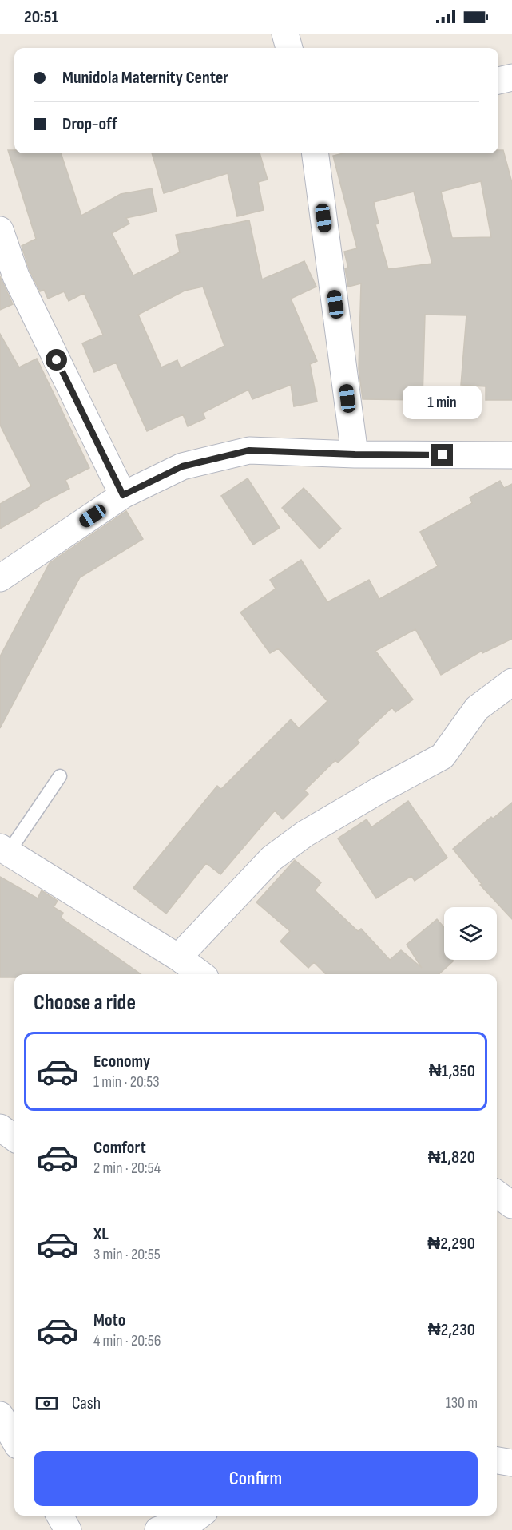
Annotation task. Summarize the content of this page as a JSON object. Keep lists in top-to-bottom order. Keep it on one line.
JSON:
{"page":{"status":"20:51","banner":["Munidola Maternity Center","Drop-off"],"bubble":"1 min","heading":"Choose a ride","list":[{"name":"Economy","note":"1 min · 20:53","value":"₦1,350"},{"name":"Comfort","note":"2 min · 20:54","value":"₦1,820"},{"name":"XL","note":"3 min · 20:55","value":"₦2,290"},{"name":"Moto","note":"4 min · 20:56","value":"₦2,230"}],"pay":["Cash","130 m"],"buttons":"Confirm"}}
